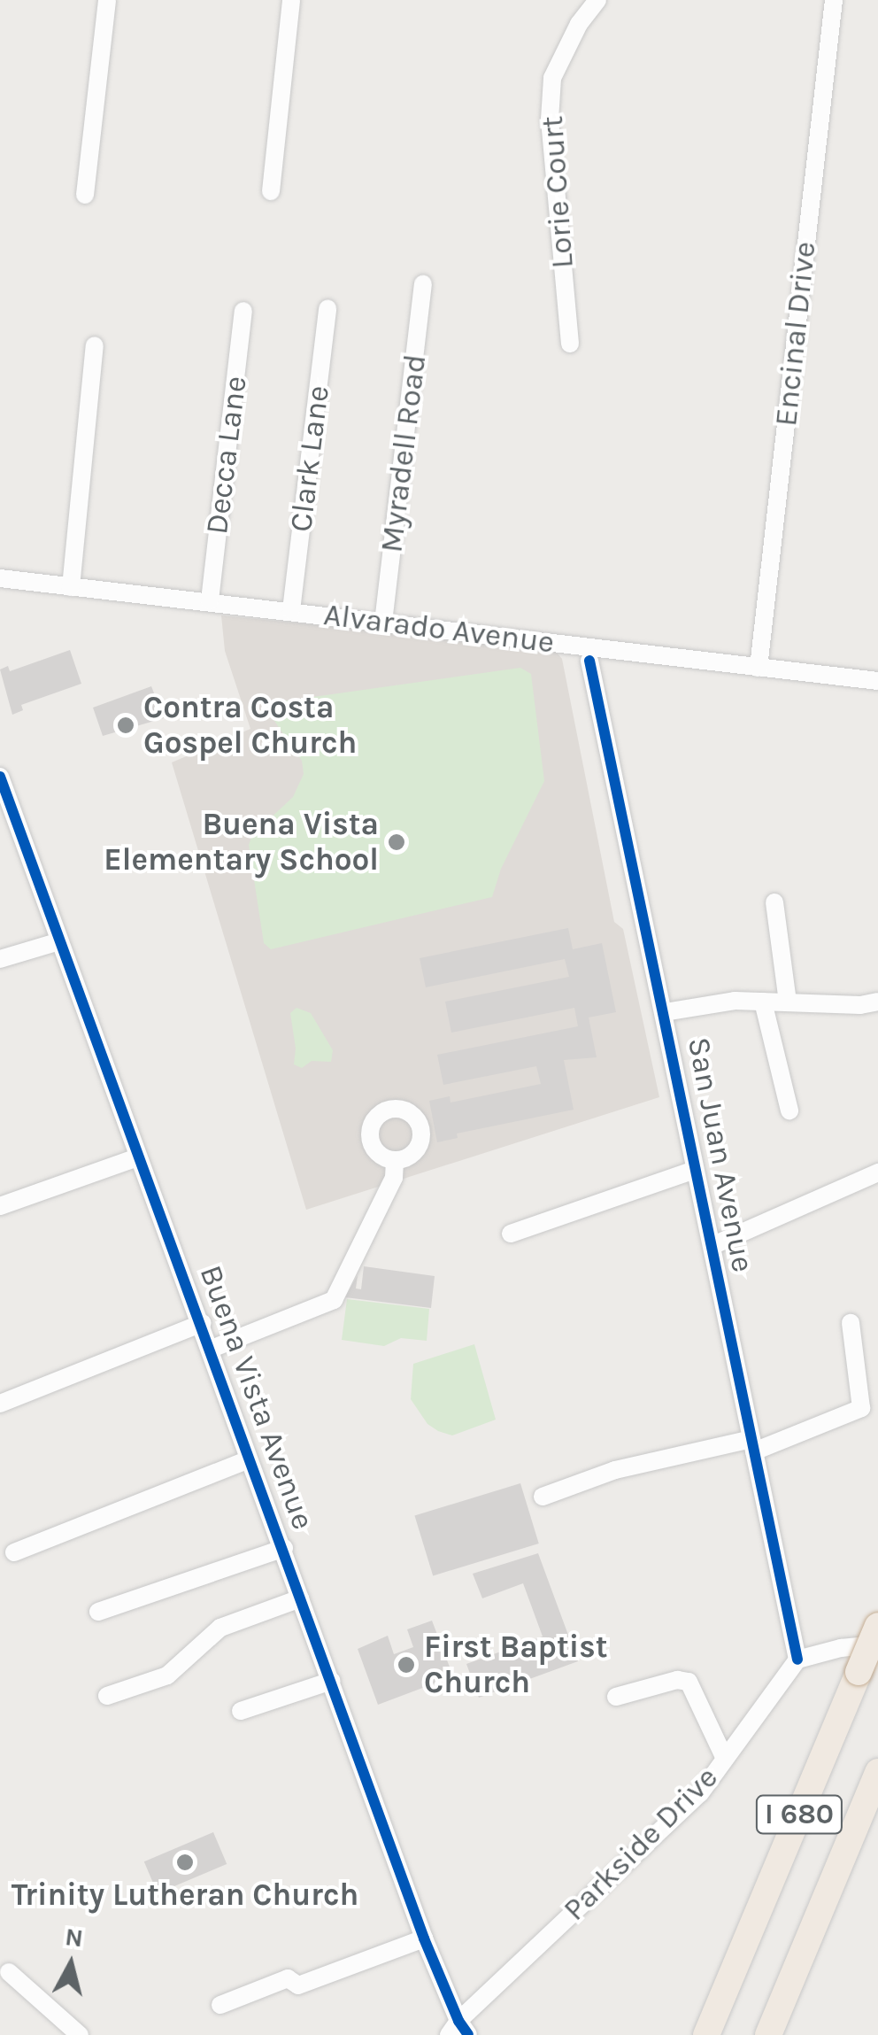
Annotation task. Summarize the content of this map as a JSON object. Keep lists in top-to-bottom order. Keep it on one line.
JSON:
{"streets":{"highway":["I 680"],"street":["Lorie Court","Encinal Drive","Myradell Road","Decca Lane","Clark Lane","Alvarado Avenue","San Juan Avenue","Buena Vista Avenue","Parkside Drive"]},"crossings":[["Encinal Drive","Alvarado Avenue"],["Myradell Road","Alvarado Avenue"],["Decca Lane","Alvarado Avenue"],["Clark Lane","Alvarado Avenue"],["San Juan Avenue","Parkside Drive"],["Buena Vista Avenue","Parkside Drive"]],"places":["Contra Costa Gospel Church","Buena Vista Elementary School","First Baptist Church","Trinity Lutheran Church"],"north":"top"}
